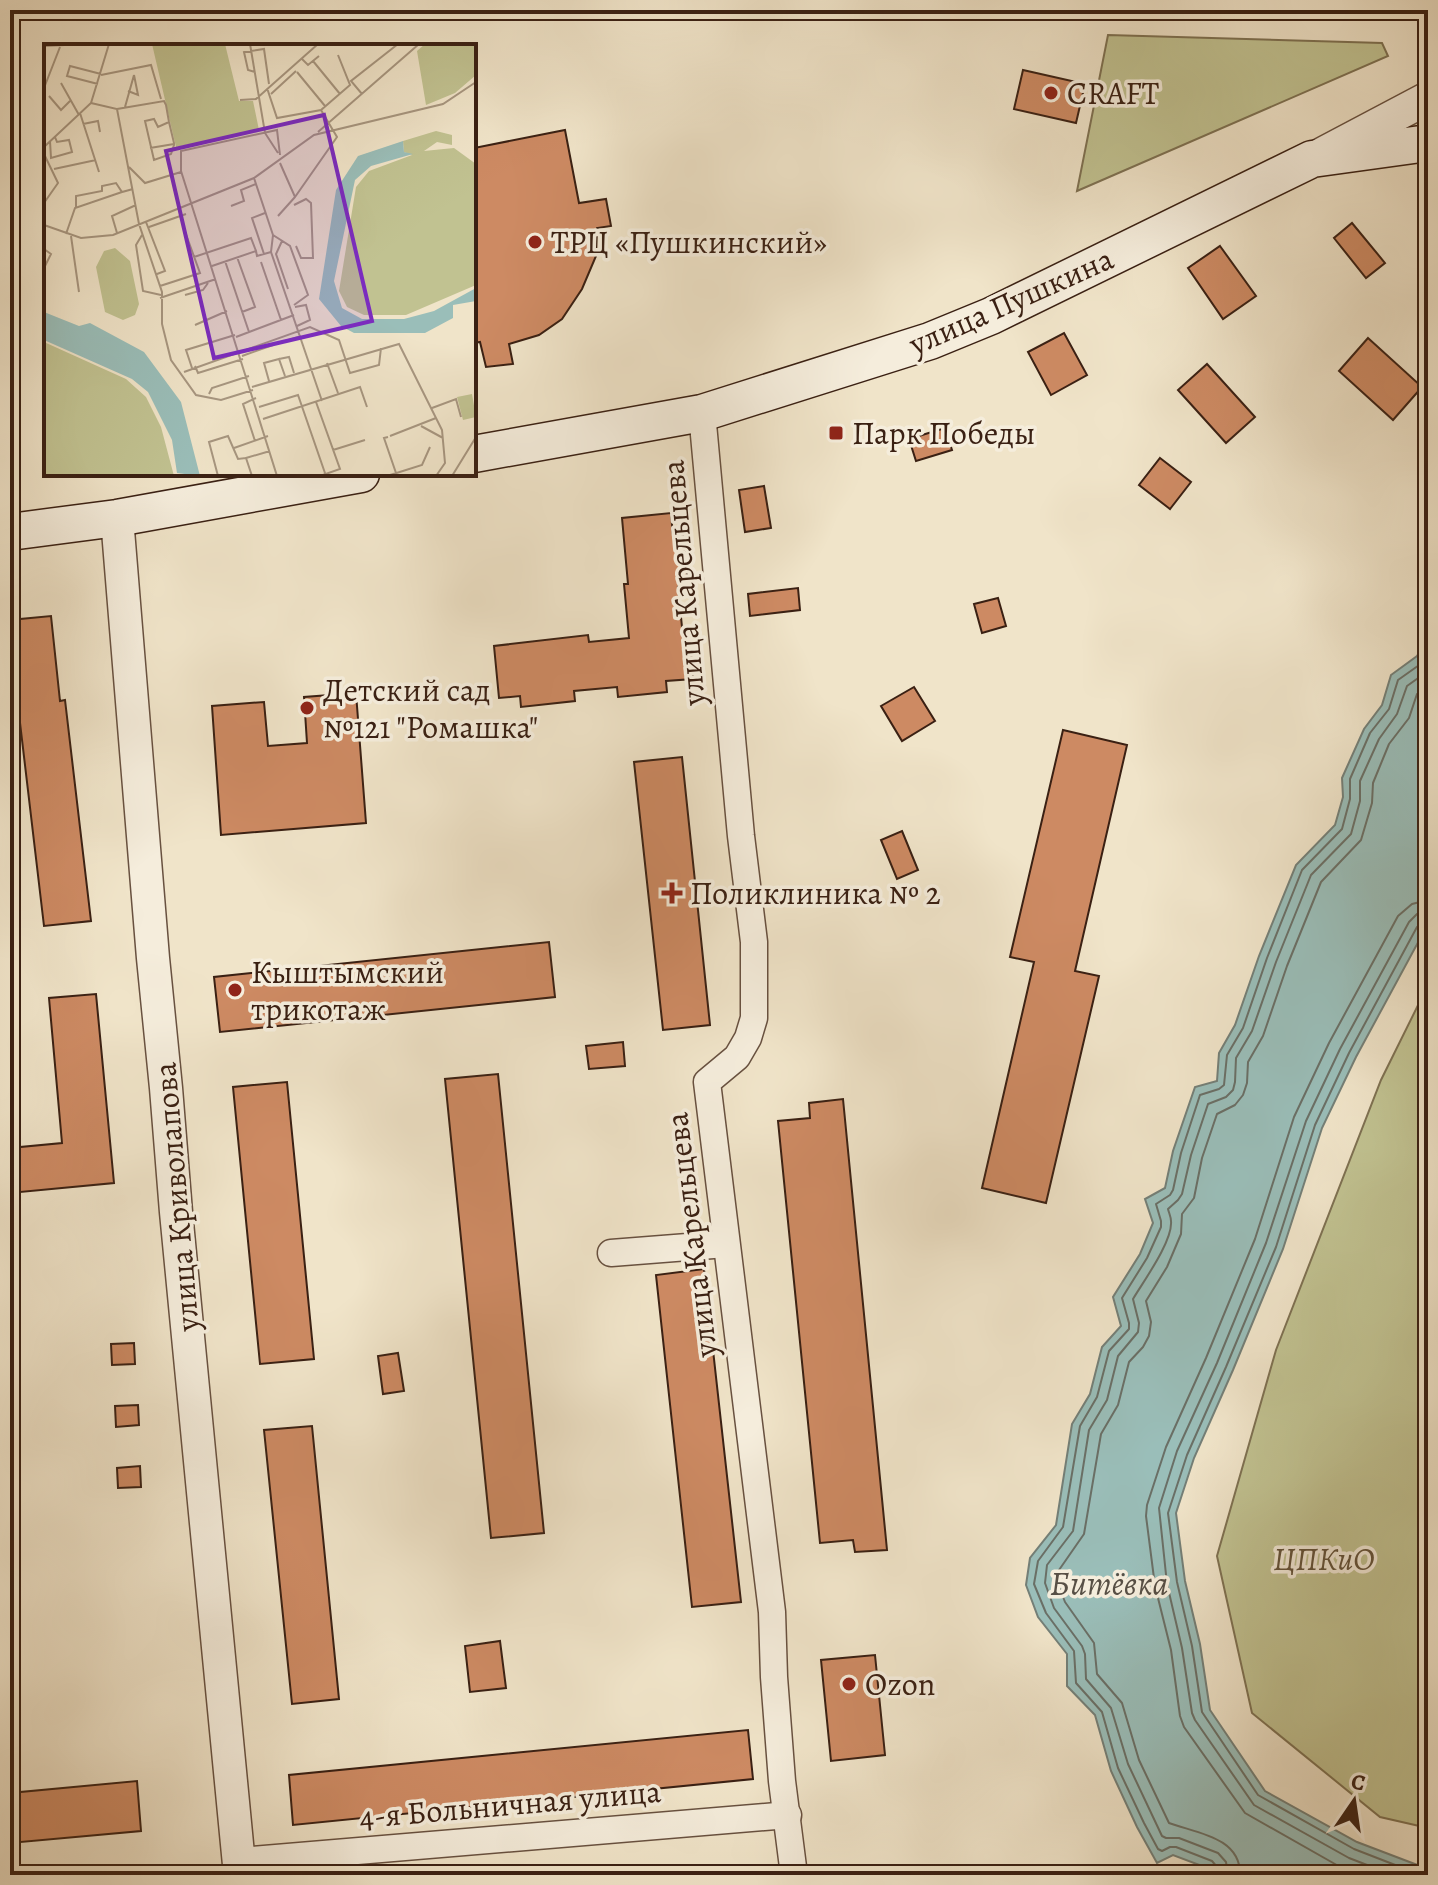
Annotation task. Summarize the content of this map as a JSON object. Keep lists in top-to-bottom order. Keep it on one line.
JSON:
{"streets":{"main road":["улица Пушкина"],"street":["улица Карельцева","улица Криволапова","4-я Больничная улица"]},"crossings":[["улица Пушкина","улица Карельцева"],["улица Карельцева","4-я Больничная улица"],["улица Криволапова","4-я Больничная улица"]],"water":["Битёвка"],"parks":["ЦПКиО"],"places":{"other":["CRAFT","ТРЦ «Пушкинский»","Детский сад №121 \"Ромашка\"","Кыштымский трикотаж","Ozon"],"transit":["Парк Победы"],"health":["Поликлиника № 2"]},"north":"top"}
